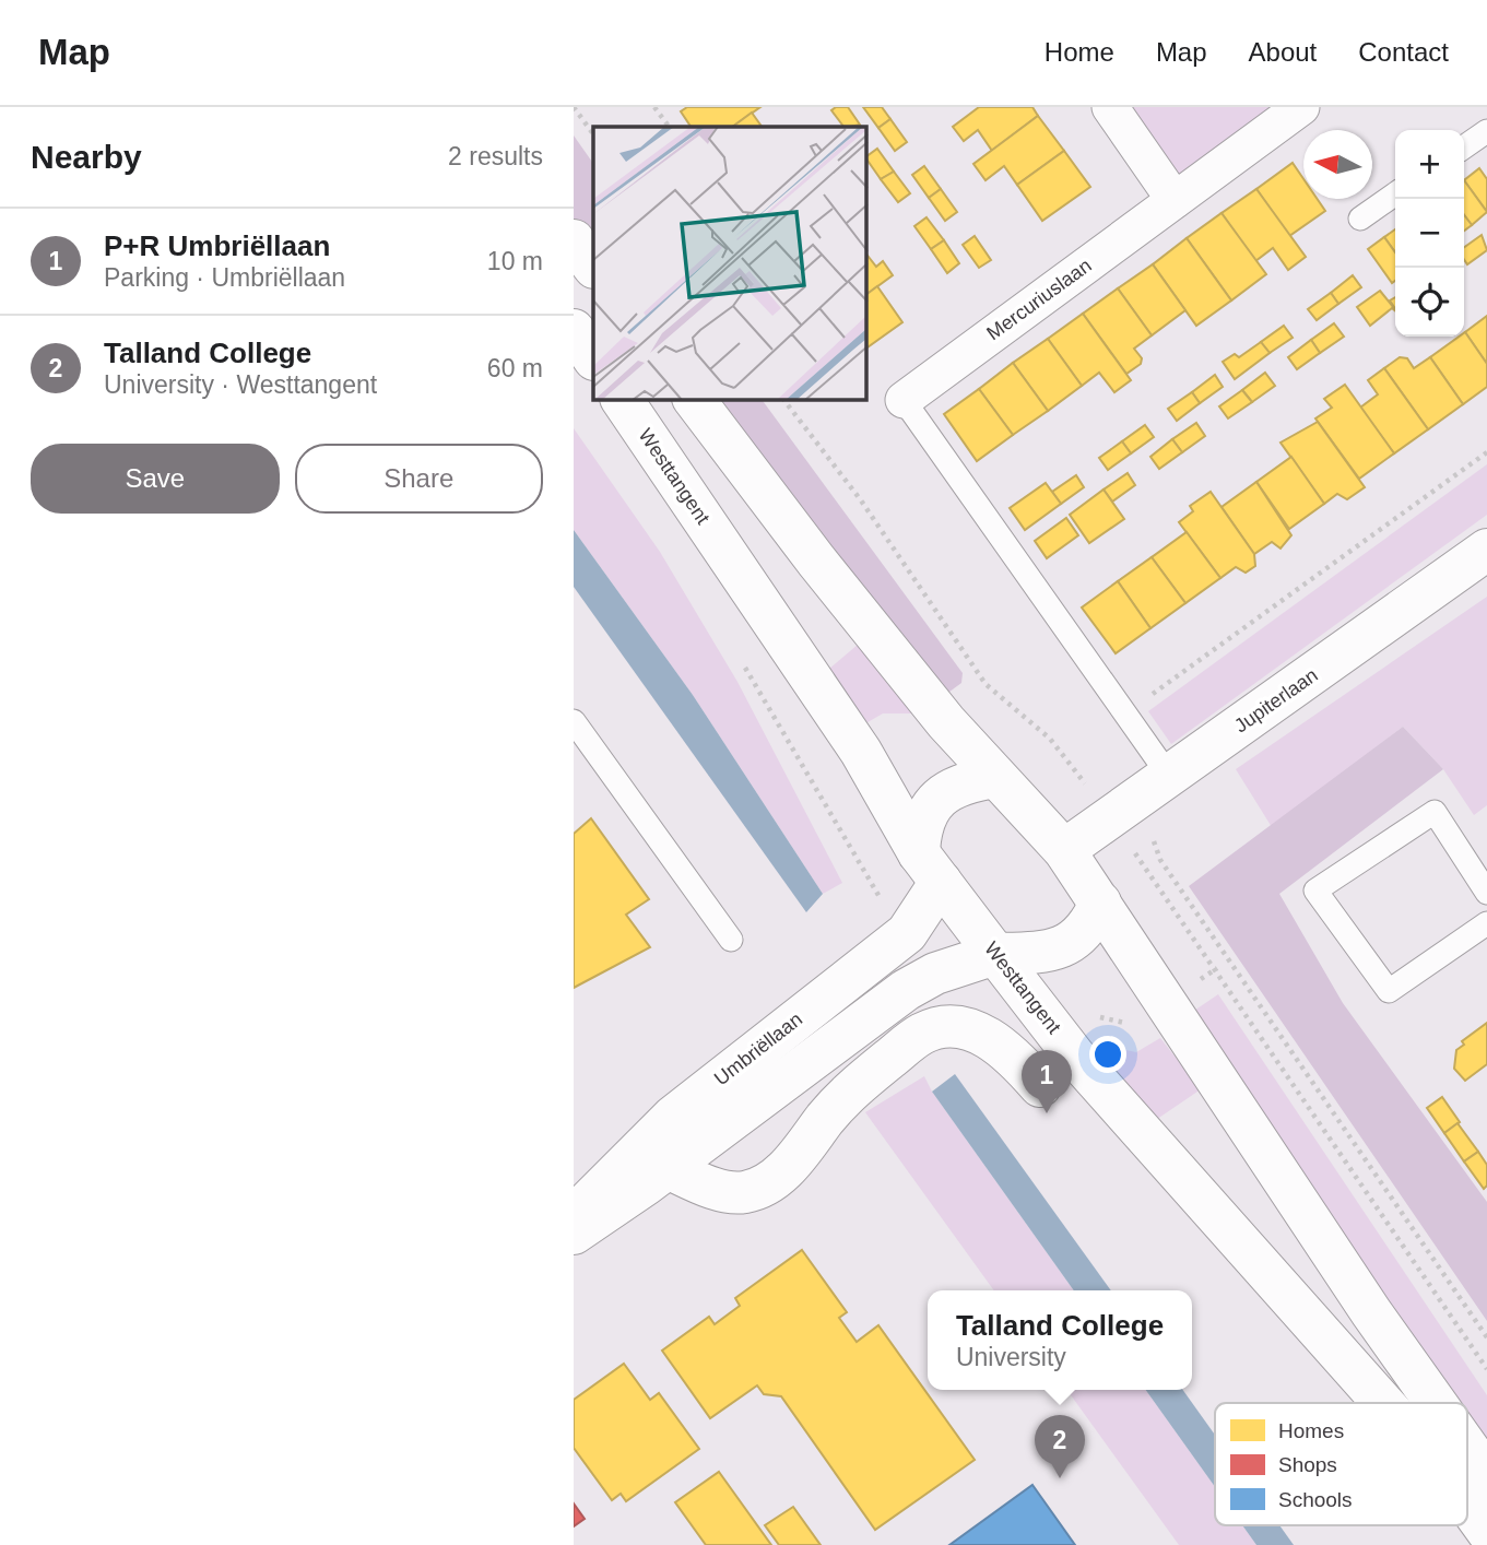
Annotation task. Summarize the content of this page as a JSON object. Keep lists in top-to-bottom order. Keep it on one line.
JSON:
{"streets":{"main road":["Westtangent","Jupiterlaan","Umbriëllaan"],"street":["Mercuriuslaan"]},"crossings":[["Westtangent","Umbriëllaan"]],"legend":["Homes","Shops","Schools"],"north":"left","page":{"header":"Map","nav":["Home","Map","About","Contact"],"heading":["Nearby","2 results"],"map_buttons":["+","−"],"list":[{"mark":"1","name":"P+R Umbriëllaan","note":"Parking · Umbriëllaan","value":"10 m"},{"mark":"2","name":"Talland College","note":"University · Westtangent","value":"60 m"}],"buttons":["Save","Share"],"pins":["1","2"],"popup":["Talland College","University"]}}
